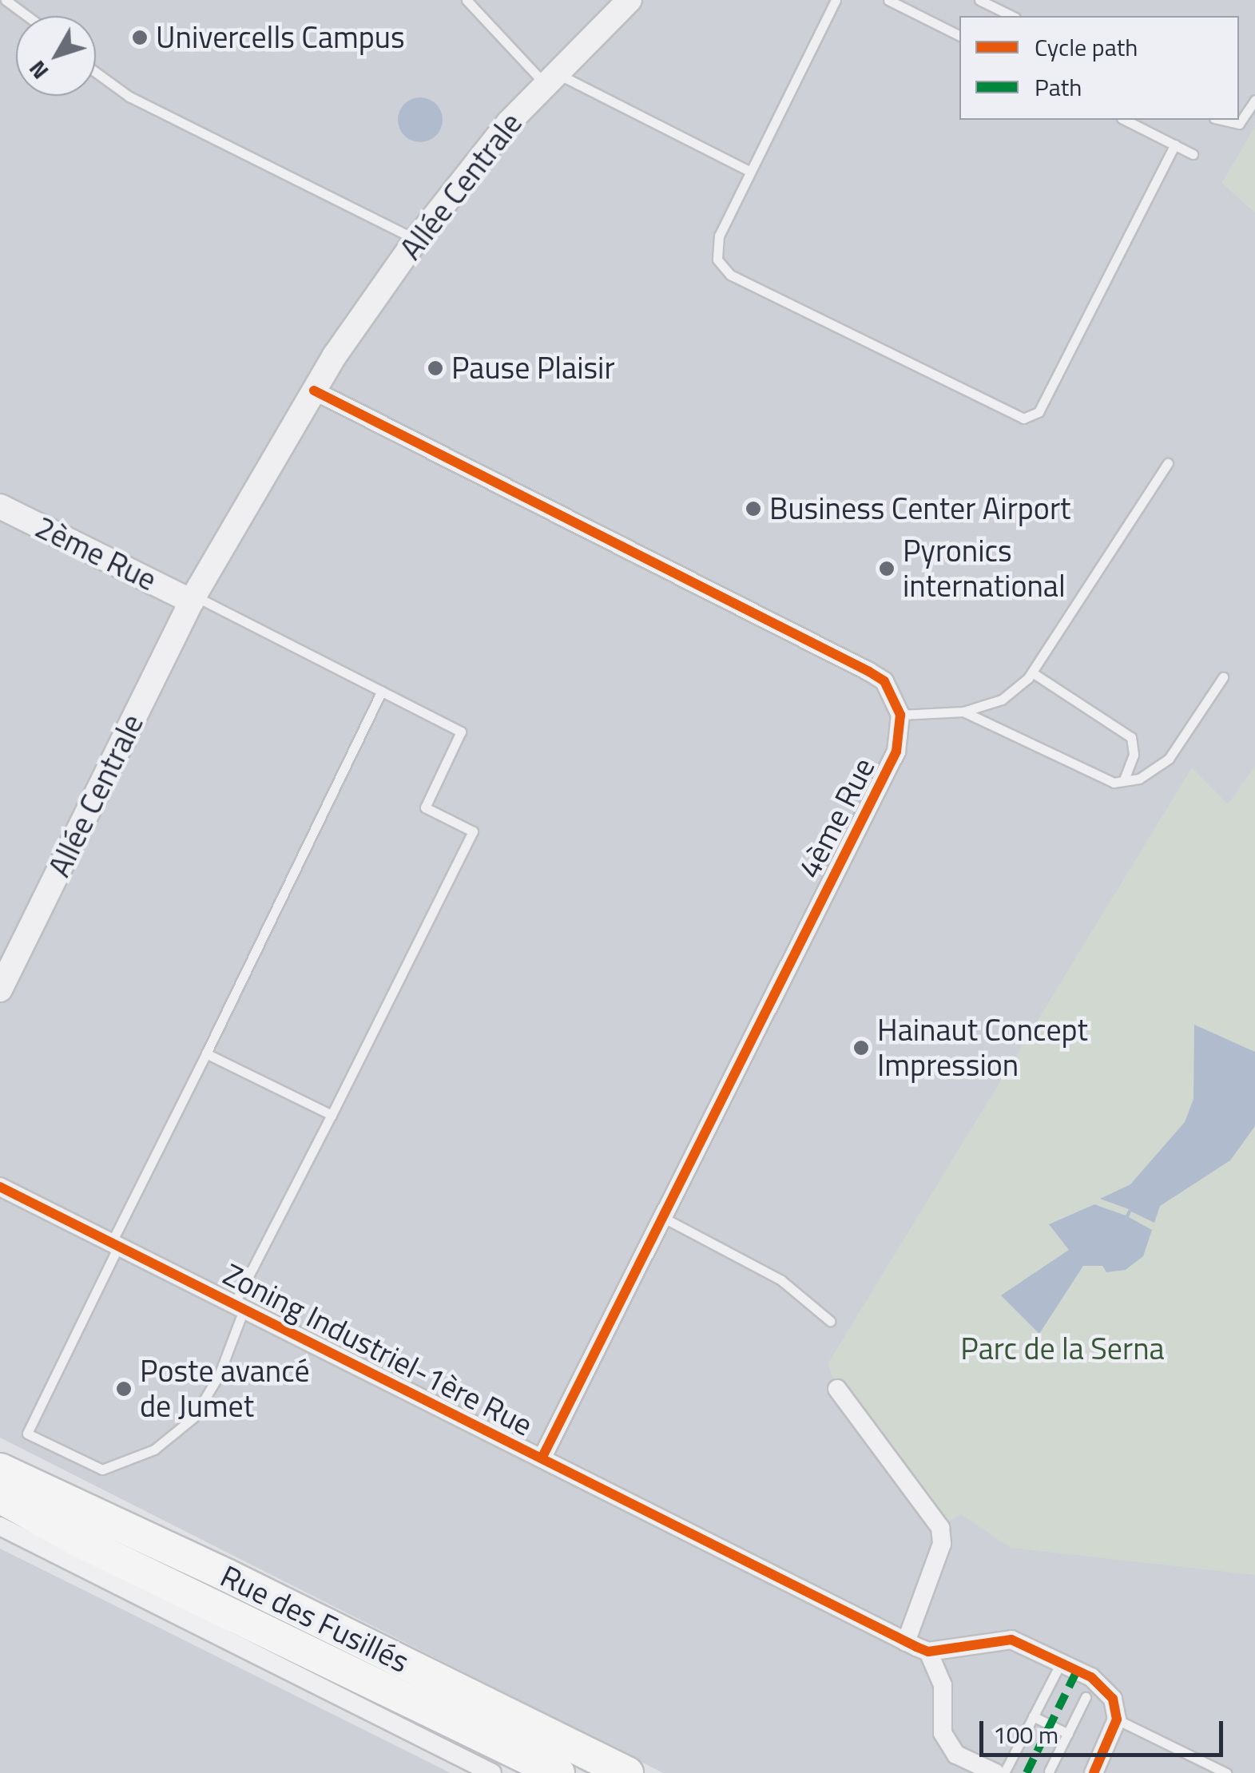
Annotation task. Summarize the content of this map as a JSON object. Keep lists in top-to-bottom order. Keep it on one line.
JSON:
{"streets":{"highway":["Rue des Fusillés"],"street":["Allée Centrale","2ème Rue","4ème Rue","Zoning Industriel-1ère Rue"]},"crossings":[["Allée Centrale","2ème Rue"],["4ème Rue","Zoning Industriel-1ère Rue"]],"parks":["Parc de la Serna"],"places":["Univercells Campus","Pause Plaisir","Business Center Airport","Pyronics international","Hainaut Concept Impression","Poste avancé de Jumet"],"legend":["Cycle path","Path"],"scale_bar":"100 m","north":"bottom left"}
